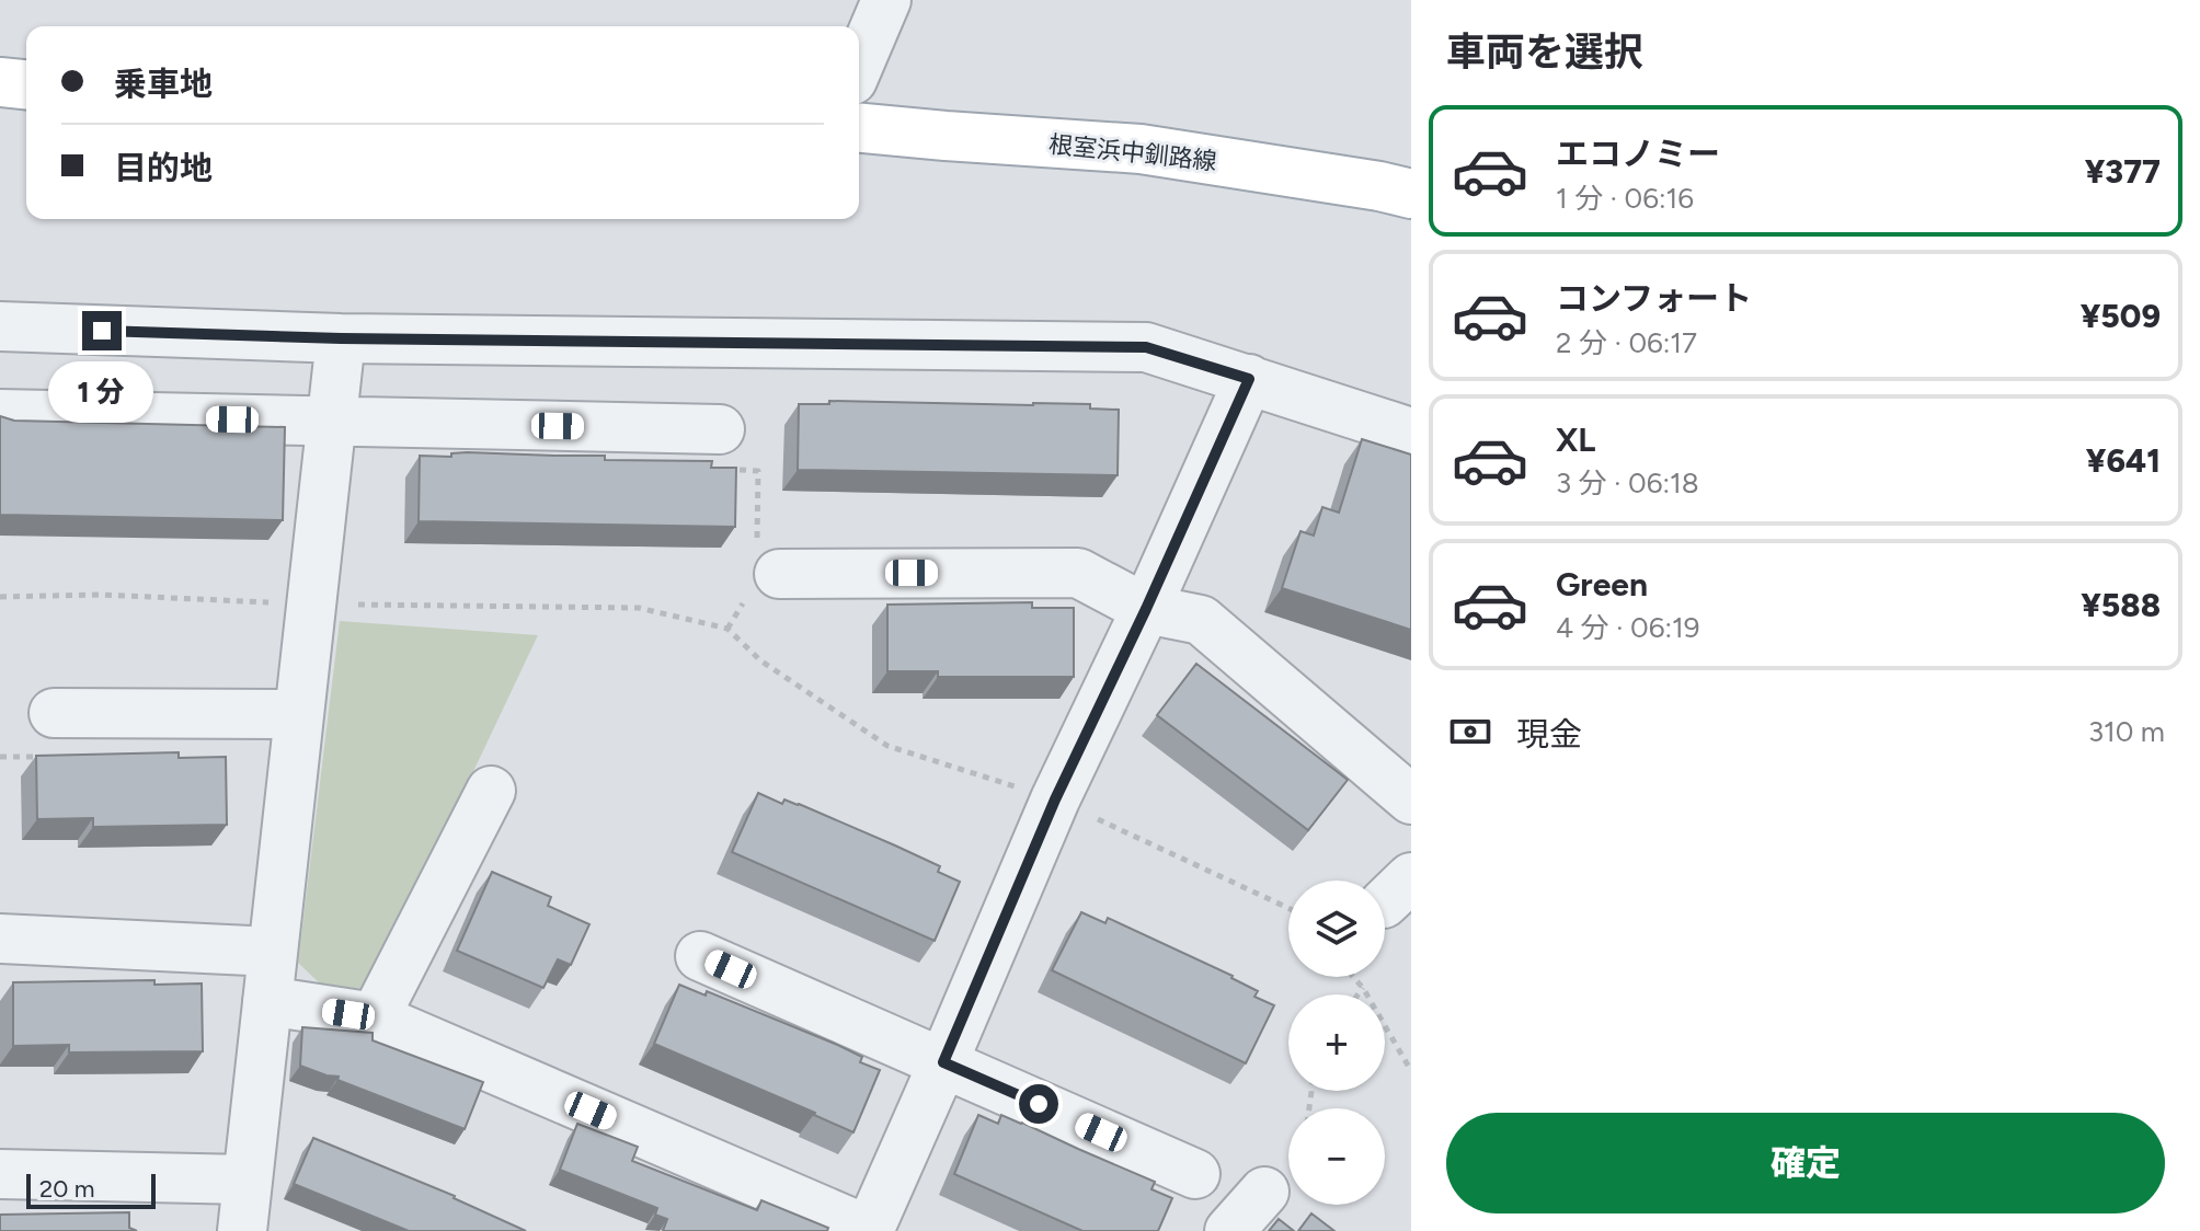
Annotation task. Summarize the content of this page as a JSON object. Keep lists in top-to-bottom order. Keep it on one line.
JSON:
{"streets":{"main road":["根室浜中釧路線"]},"scale_bar":"20 m","page":{"heading":"車両を選択","banner":["乗車地","目的地"],"list":[{"name":"エコノミー","note":"1 分 · 06:16","value":"¥377"},{"name":"コンフォート","note":"2 分 · 06:17","value":"¥509"},{"name":"XL","note":"3 分 · 06:18","value":"¥641"},{"name":"Green","note":"4 分 · 06:19","value":"¥588"}],"bubble":"1 分","pay":["現金","310 m"],"map_buttons":["+","−"],"buttons":"確定","scale":"20 m"}}
